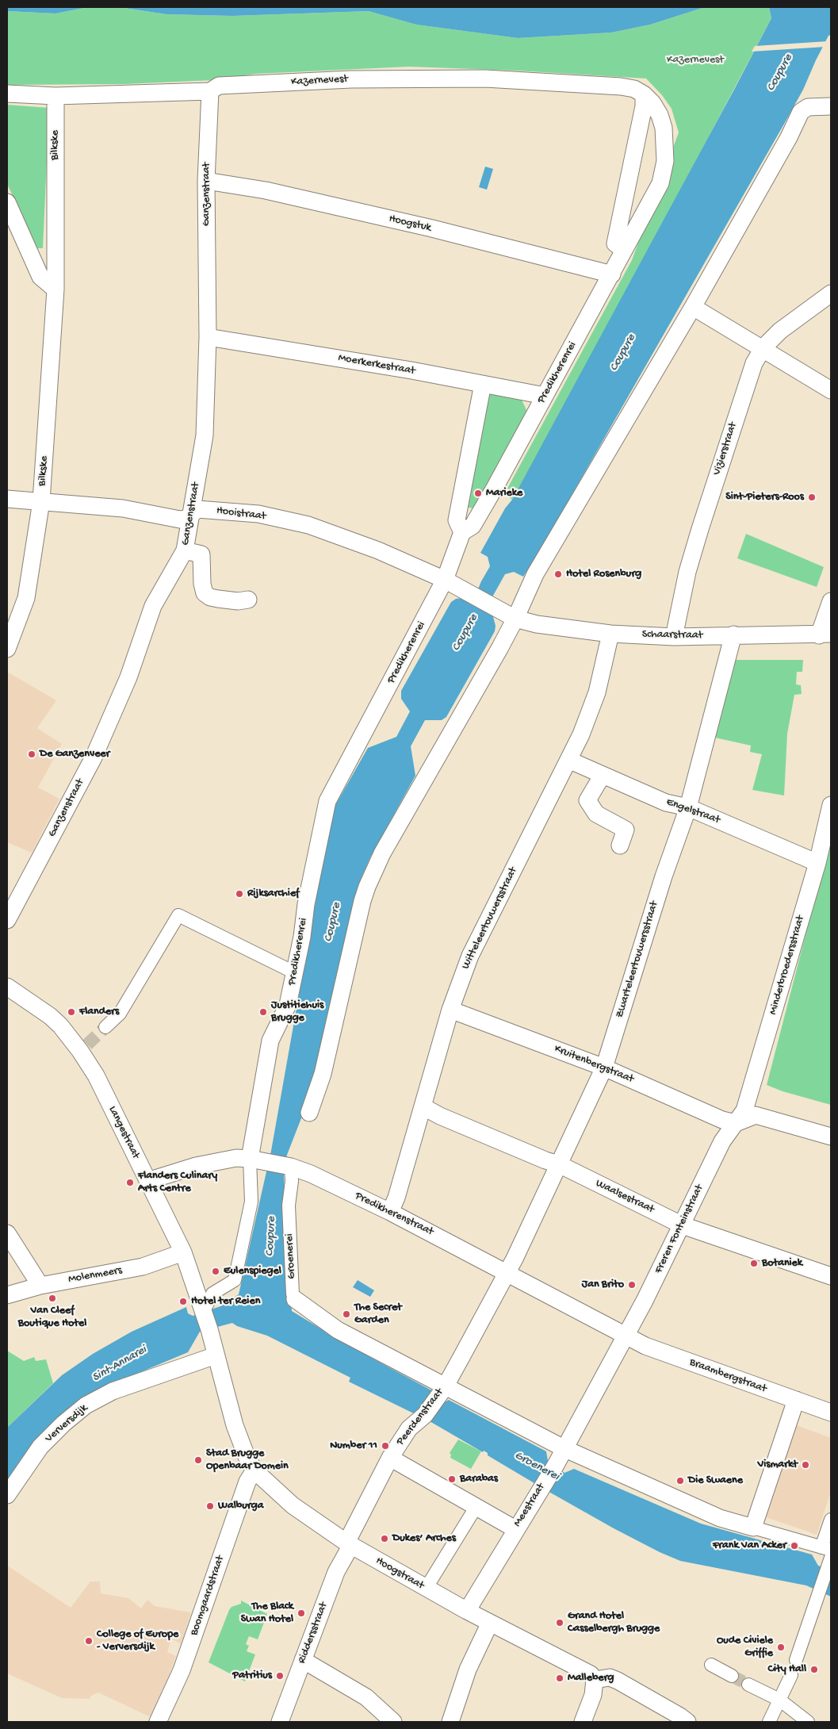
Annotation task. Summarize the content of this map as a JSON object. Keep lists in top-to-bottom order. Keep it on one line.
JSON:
{"streets":{"street":["Kazernevest","Bilkske","Ganzenstraat","Hoogstuk","Moerkerkestraat","Predikherenrei","Vizierstraat","Hooistraat","Schaarstraat","Engelstraat","Witteleertouwersstraat","Zwarteleertouwersstraat","Minderbroedersstraat","Kruitenbergstraat","Langestraat","Waalsestraat","Predikherenstraat","Freren Fonteinstraat","Groenerei","Molenmeers","Braambergstraat","Peerdenstraat","Verversdijk","Meestraat","Hoogstraat","Boomgaardstraat","Riddersstraat"]},"crossings":[["Kazernevest","Bilkske"],["Kazernevest","Ganzenstraat"],["Kazernevest","Predikherenrei"],["Bilkske","Hooistraat"],["Ganzenstraat","Hoogstuk"],["Ganzenstraat","Moerkerkestraat"],["Ganzenstraat","Hooistraat"],["Hoogstuk","Predikherenrei"],["Moerkerkestraat","Predikherenrei"],["Predikherenrei","Hooistraat"],["Predikherenrei","Langestraat"],["Predikherenrei","Predikherenstraat"],["Vizierstraat","Schaarstraat"],["Hooistraat","Schaarstraat"],["Schaarstraat","Witteleertouwersstraat"],["Schaarstraat","Zwarteleertouwersstraat"],["Engelstraat","Witteleertouwersstraat"],["Engelstraat","Zwarteleertouwersstraat"],["Engelstraat","Minderbroedersstraat"],["Witteleertouwersstraat","Kruitenbergstraat"],["Witteleertouwersstraat","Waalsestraat"],["Witteleertouwersstraat","Predikherenstraat"],["Zwarteleertouwersstraat","Kruitenbergstraat"],["Zwarteleertouwersstraat","Waalsestraat"],["Zwarteleertouwersstraat","Predikherenstraat"],["Zwarteleertouwersstraat","Peerdenstraat"],["Minderbroedersstraat","Kruitenbergstraat"],["Minderbroedersstraat","Freren Fonteinstraat"],["Kruitenbergstraat","Freren Fonteinstraat"],["Langestraat","Predikherenstraat"],["Langestraat","Molenmeers"],["Langestraat","Hoogstraat"],["Waalsestraat","Freren Fonteinstraat"],["Predikherenstraat","Freren Fonteinstraat"],["Predikherenstraat","Groenerei"],["Predikherenstraat","Braambergstraat"],["Predikherenstraat","Peerdenstraat"],["Predikherenstraat","Meestraat"],["Freren Fonteinstraat","Braambergstraat"],["Freren Fonteinstraat","Meestraat"],["Groenerei","Peerdenstraat"],["Groenerei","Meestraat"],["Braambergstraat","Meestraat"],["Peerdenstraat","Hoogstraat"],["Peerdenstraat","Riddersstraat"],["Verversdijk","Hoogstraat"],["Meestraat","Hoogstraat"],["Hoogstraat","Boomgaardstraat"],["Hoogstraat","Riddersstraat"]],"water":["Coupure","Sint-Annarei","Groenerei"],"parks":["Kazernevest"],"places":["Marieke","Sint-Pieters-Roos","Hotel Rosenburg","De Ganzenveer","Rijksarchief","Flanders","Justitiehuis Brugge","Flanders Culinary Arts Centre","Botaniek","Eulenspiegel","Jan Brito","Van Cleef Boutique Hotel","Hotel ter Reien","The Secret Garden","Number 11","Stad Brugge Openbaar Domein","Vismarkt","Barabas","Die Swaene","Walburga","Dukes’ Arches","Frank Van Acker","The Black Swan Hotel","Grand Hotel Casselbergh Brugge","College of Europe - Verversdijk","Oude Civiele Griffie","City Hall","Patritius","Malleberg"]}
